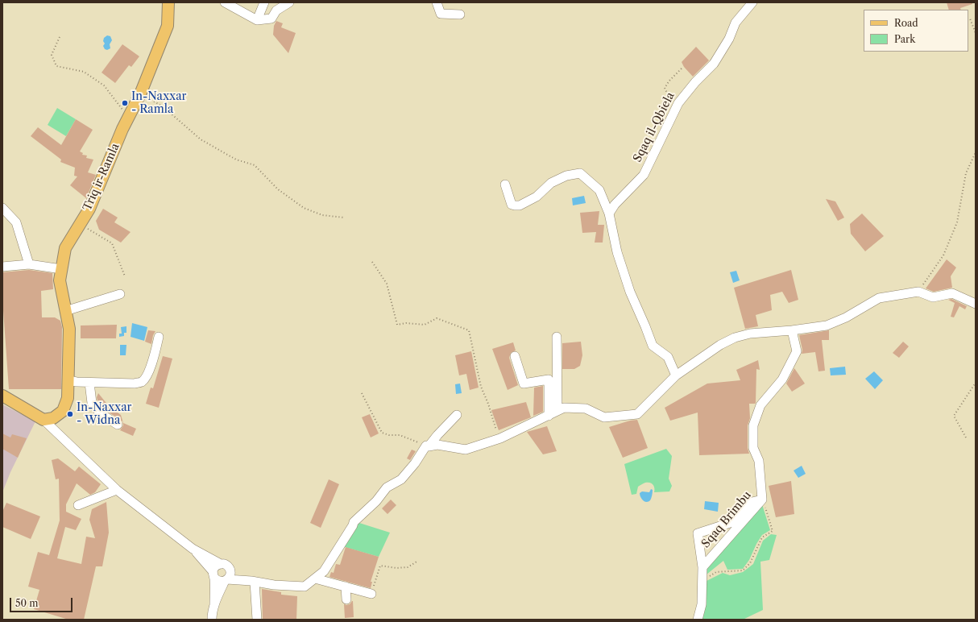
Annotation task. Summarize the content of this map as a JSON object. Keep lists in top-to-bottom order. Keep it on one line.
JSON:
{"streets":{"main road":["Triq ir-Ramla"],"street":["Sqaq il-Qbiela","Sqaq Brimbu"]},"places":["In-Naxxar - Ramla","In-Naxxar - Widna"],"legend":["Road","Park"],"scale_bar":"50 m"}
